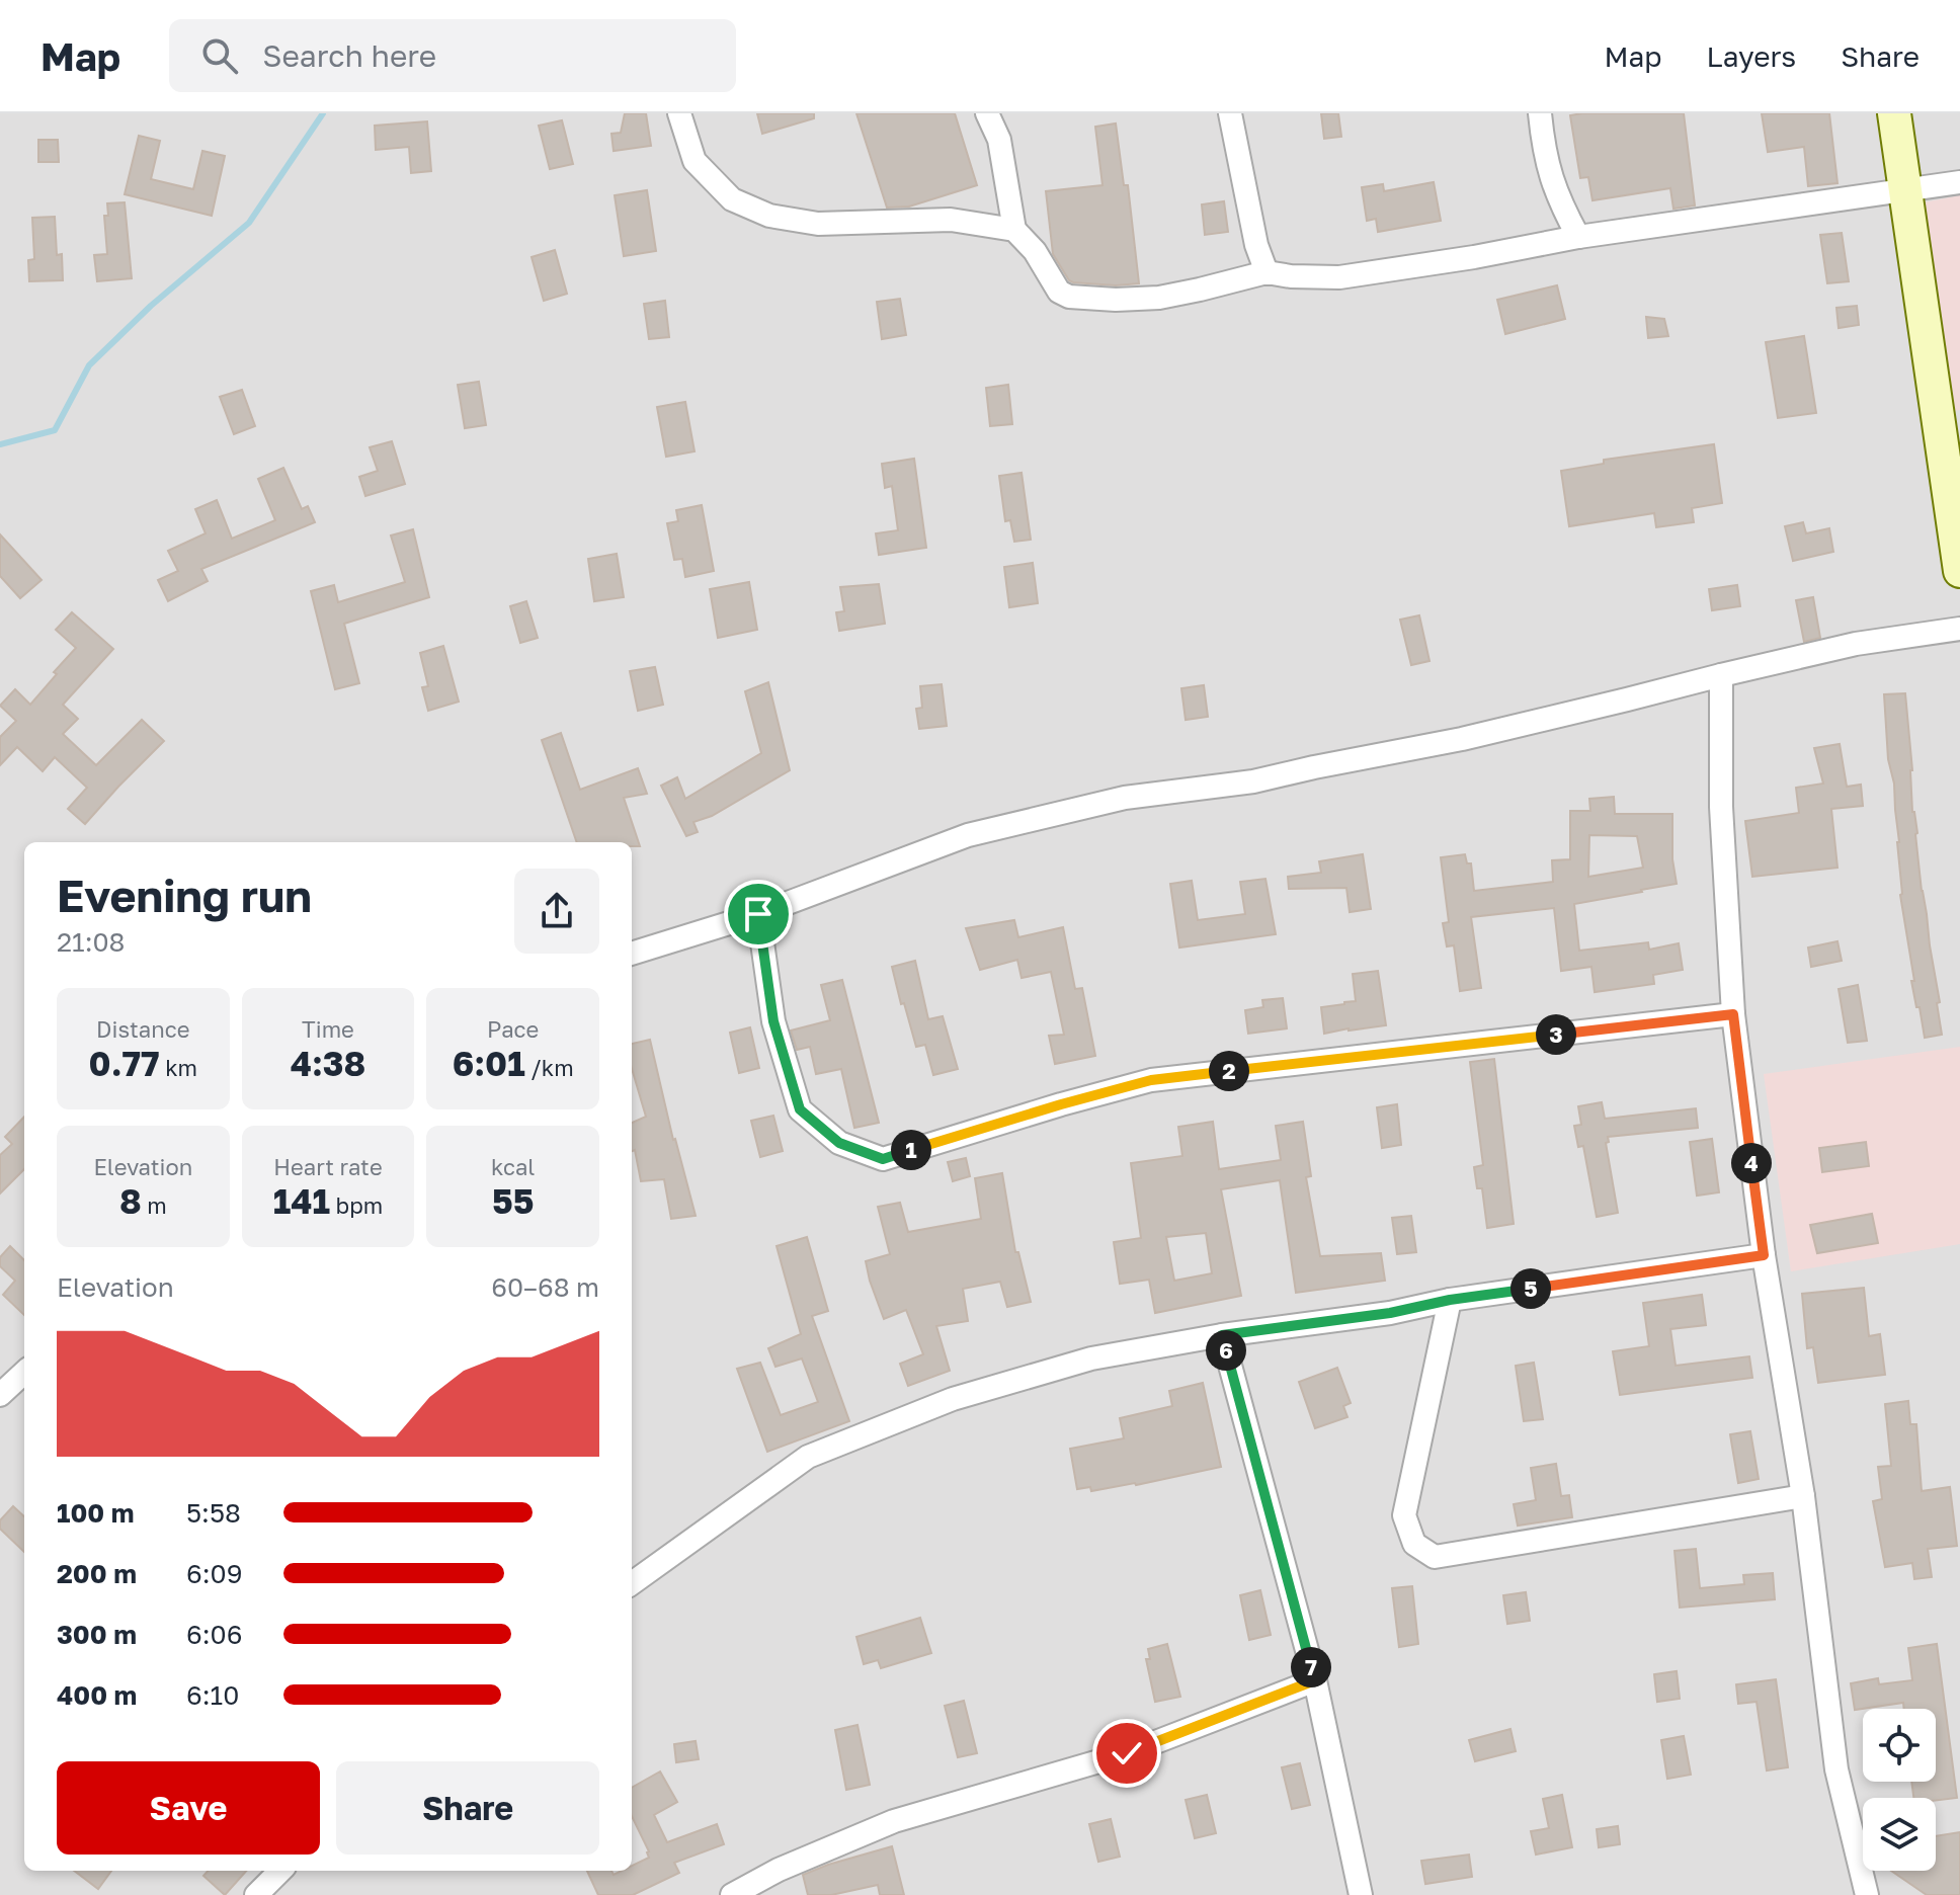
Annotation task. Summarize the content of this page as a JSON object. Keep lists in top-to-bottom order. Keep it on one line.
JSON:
{"page":{"header":"Map","search":"Search here","nav":["Map","Layers","Share"],"heading":["Evening run","21:08"],"stats":[["Distance","0.77 km"],["Time","4:38"],["Pace","6:01 /km"],["Elevation","8 m"],["Heart rate","141 bpm"],["kcal","55"]],"pins":["3","2","1","4","5","6","7"],"chart":["Elevation","60–68 m"],"list":[{"name":"100 m","note":"5:58"},{"name":"200 m","note":"6:09"},{"name":"300 m","note":"6:06"},{"name":"400 m","note":"6:10"}],"buttons":["Save","Share"]}}
